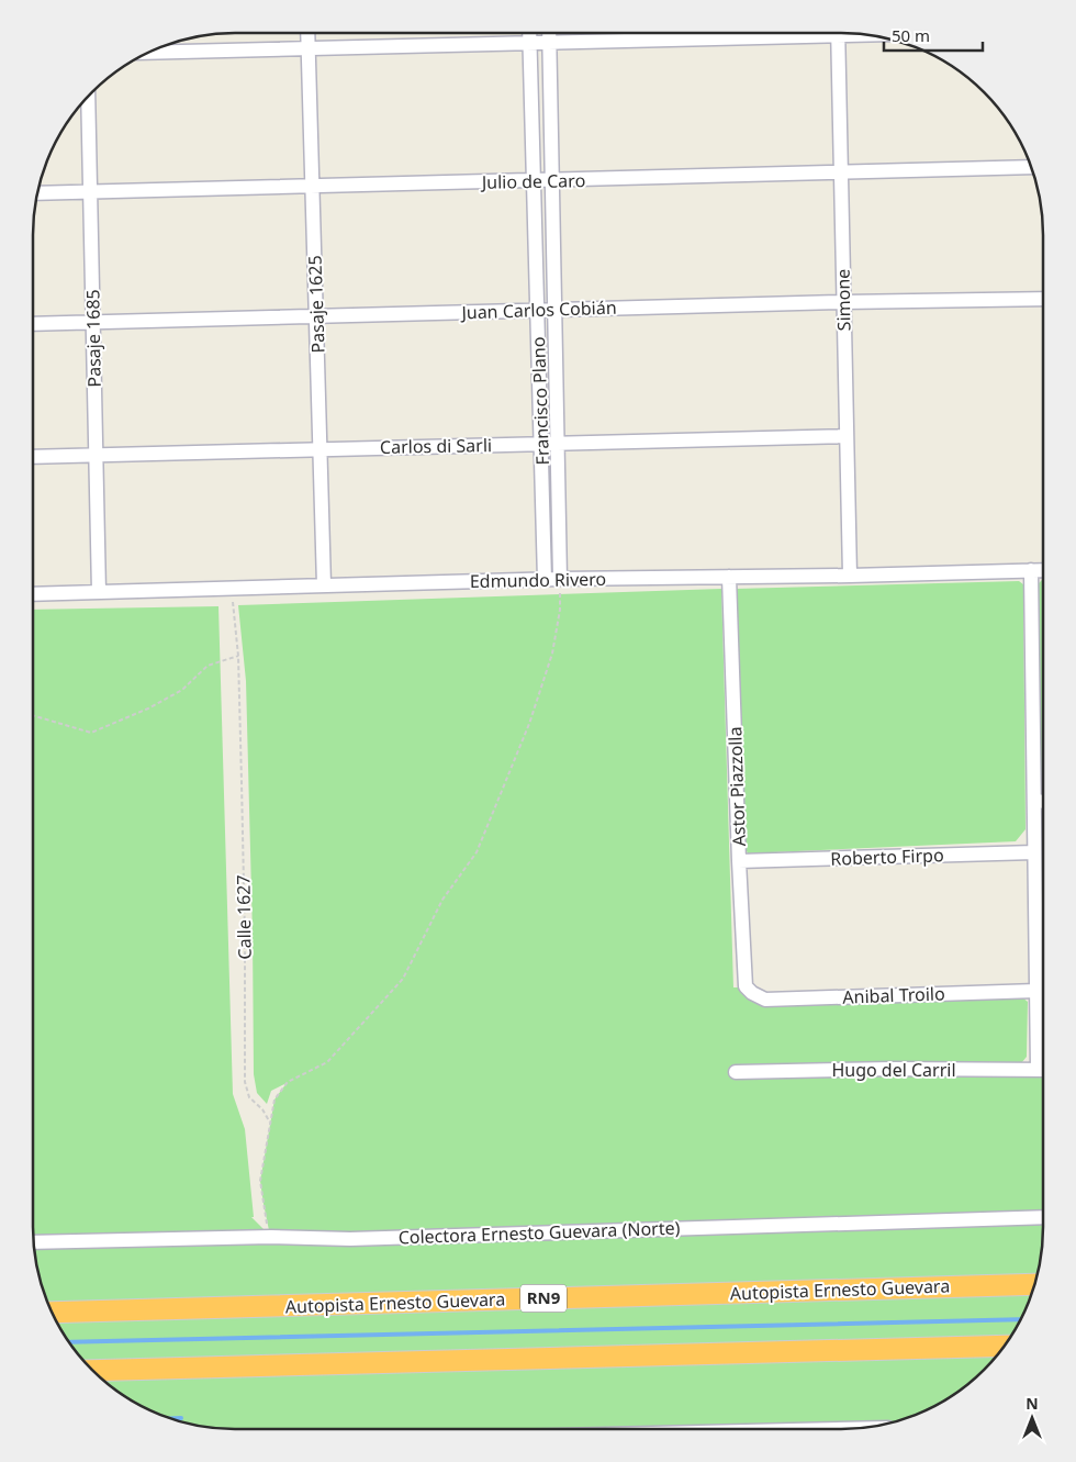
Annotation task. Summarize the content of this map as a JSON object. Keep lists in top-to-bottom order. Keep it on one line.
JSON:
{"streets":{"highway":["Autopista Ernesto Guevara","RN9"],"street":["Julio de Caro","Simone","Pasaje 1625","Juan Carlos Cobián","Pasaje 1685","Francisco Plano","Carlos di Sarli","Edmundo Rivero","Astor Piazzolla","Roberto Firpo","Anibal Troilo","Hugo del Carril","Colectora Ernesto Guevara (Norte)"],"path":["Calle 1627"]},"crossings":[["Julio de Caro","Simone"],["Julio de Caro","Pasaje 1625"],["Julio de Caro","Pasaje 1685"],["Julio de Caro","Francisco Plano"],["Simone","Juan Carlos Cobián"],["Simone","Carlos di Sarli"],["Simone","Edmundo Rivero"],["Pasaje 1625","Juan Carlos Cobián"],["Pasaje 1625","Carlos di Sarli"],["Pasaje 1625","Edmundo Rivero"],["Juan Carlos Cobián","Pasaje 1685"],["Juan Carlos Cobián","Francisco Plano"],["Pasaje 1685","Carlos di Sarli"],["Pasaje 1685","Edmundo Rivero"],["Francisco Plano","Carlos di Sarli"],["Francisco Plano","Edmundo Rivero"],["Edmundo Rivero","Astor Piazzolla"],["Edmundo Rivero","Calle 1627"],["Astor Piazzolla","Roberto Firpo"],["Astor Piazzolla","Anibal Troilo"]],"scale_bar":"50 m","north":"top"}
